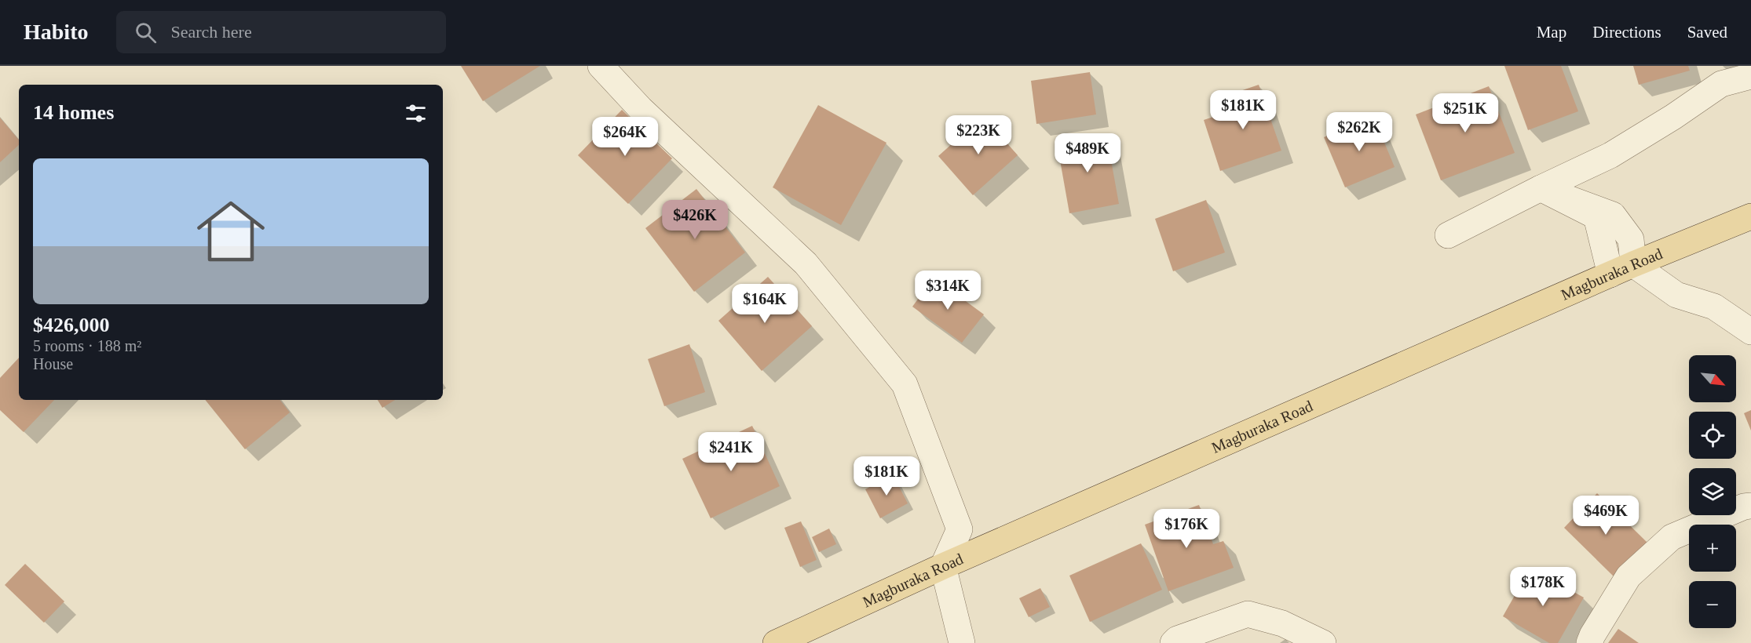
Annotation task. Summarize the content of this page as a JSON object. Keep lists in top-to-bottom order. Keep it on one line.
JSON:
{"streets":{"main road":["Magburaka Road"]},"north":"bottom right","page":{"header":"Habito","search":"Search here","nav":["Map","Directions","Saved"],"heading":"14 homes","price":["$181K","$251K","$262K","$223K","$264K","$489K","$426K","$314K","$164K","$241K","$181K","$469K","$176K","$178K"],"list":[{"name":"$426,000","note":"5 rooms · 188 m² · House"}],"map_buttons":["+","−"]}}
